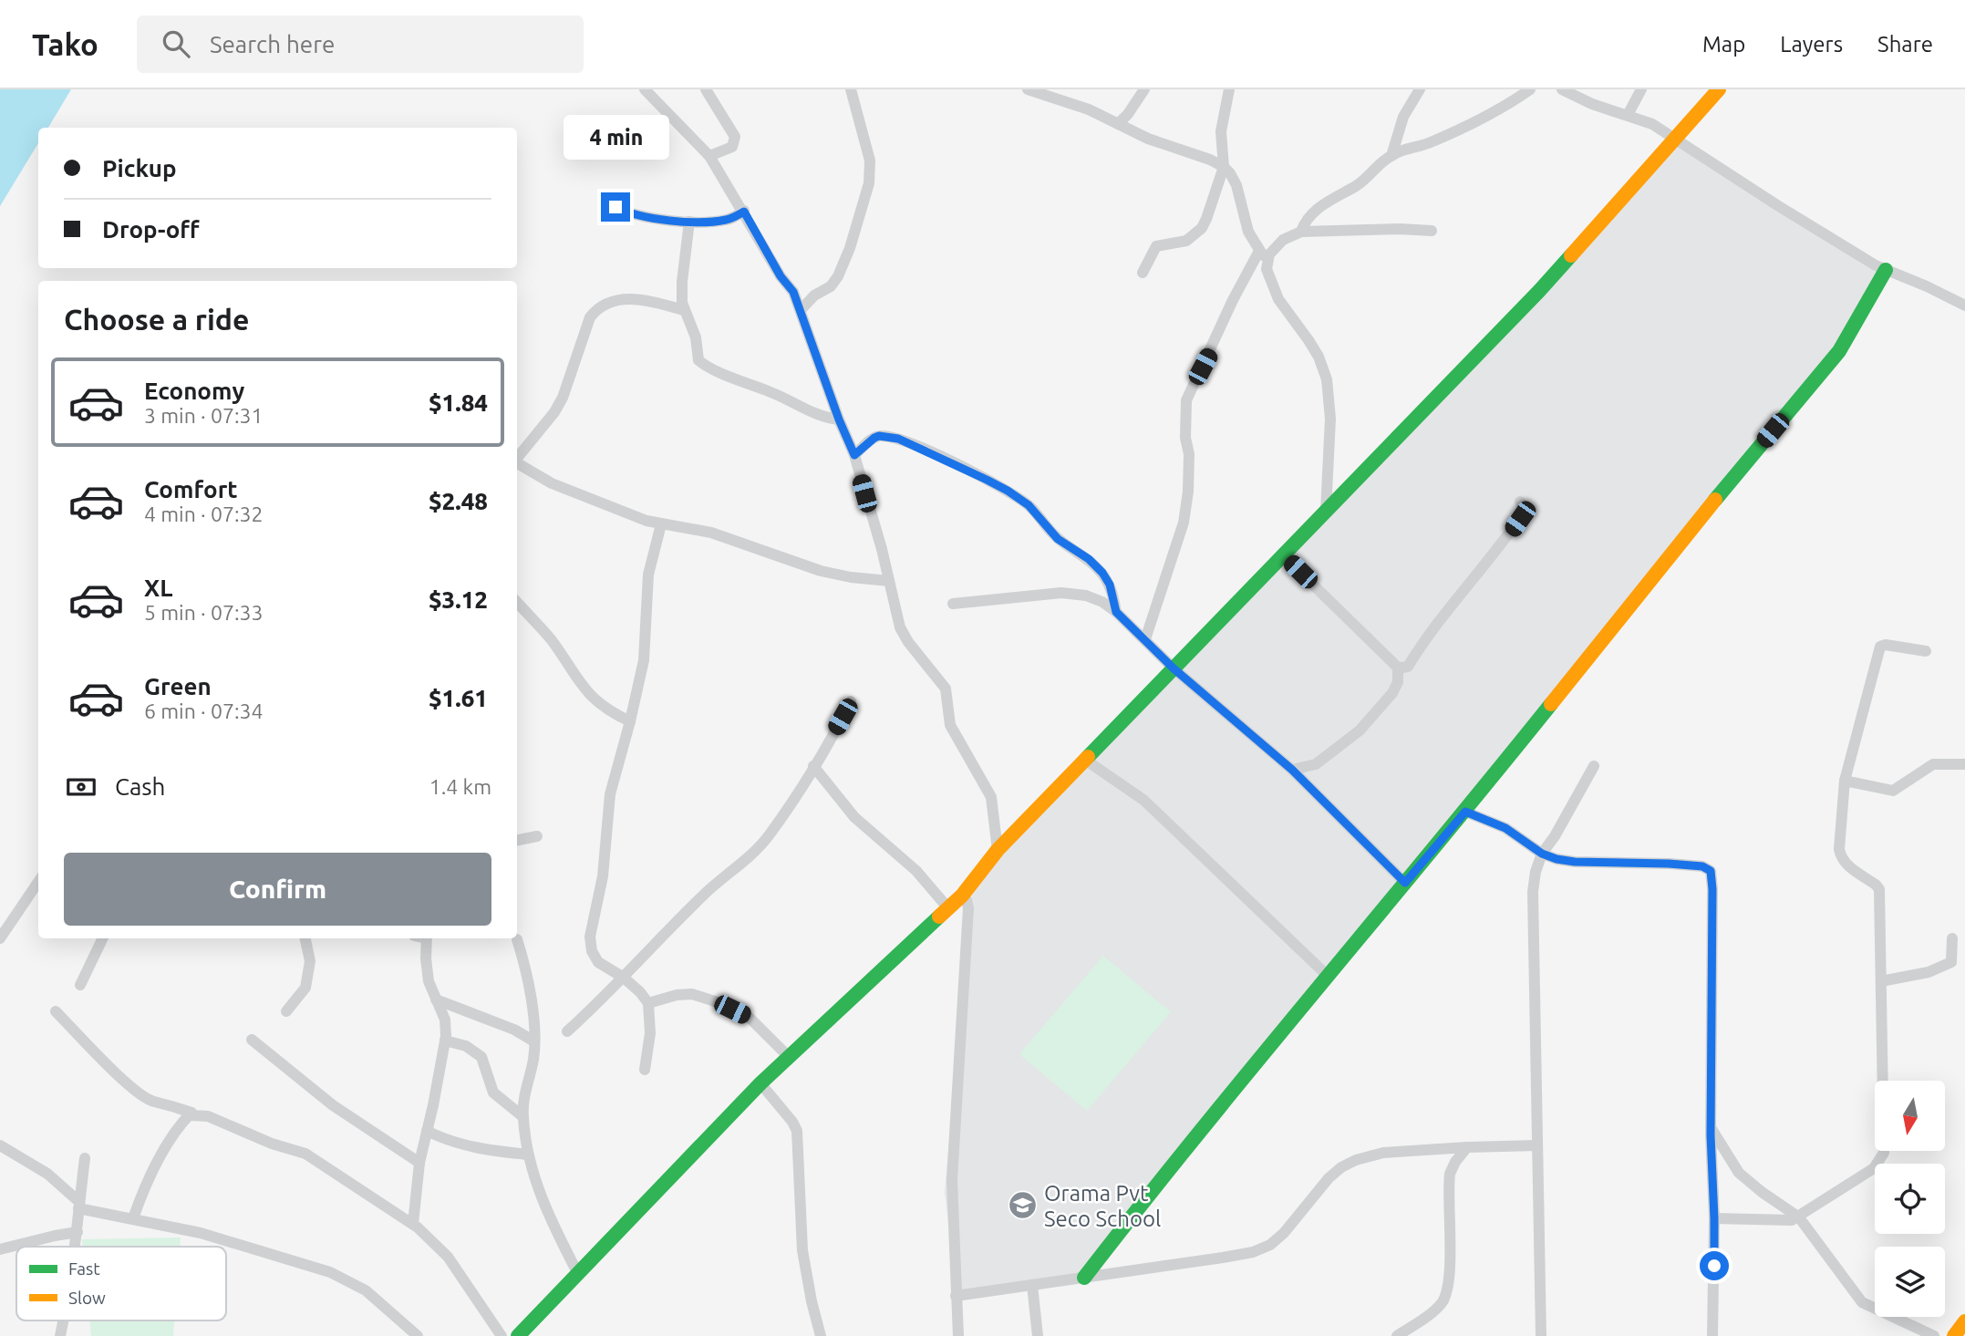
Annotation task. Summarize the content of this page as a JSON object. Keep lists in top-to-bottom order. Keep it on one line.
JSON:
{"places":{"school or university":["Orama Pvt Seco School"]},"legend":["Fast","Slow"],"north":"bottom","page":{"header":"Tako","search":"Search here","nav":["Map","Layers","Share"],"bubble":"4 min","banner":["Pickup","Drop-off"],"heading":"Choose a ride","list":[{"name":"Economy","note":"3 min · 07:31","value":"$1.84"},{"name":"Comfort","note":"4 min · 07:32","value":"$2.48"},{"name":"XL","note":"5 min · 07:33","value":"$3.12"},{"name":"Green","note":"6 min · 07:34","value":"$1.61"}],"pay":["Cash","1.4 km"],"buttons":"Confirm"}}
